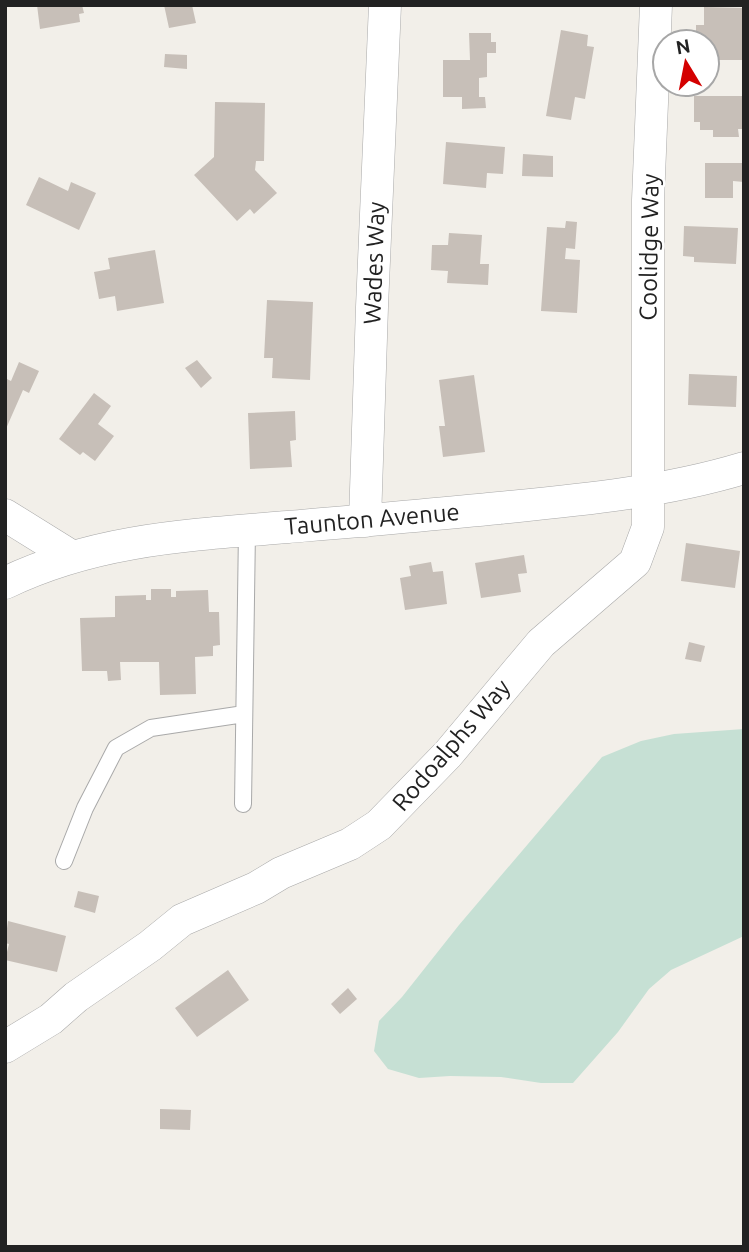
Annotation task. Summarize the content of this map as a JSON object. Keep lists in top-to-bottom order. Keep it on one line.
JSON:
{"streets":{"street":["Coolidge Way","Wades Way","Taunton Avenue","Rodoalphs Way"]},"crossings":[["Coolidge Way","Taunton Avenue"],["Coolidge Way","Rodoalphs Way"],["Wades Way","Taunton Avenue"],["Taunton Avenue","Rodoalphs Way"]],"north":"top"}
